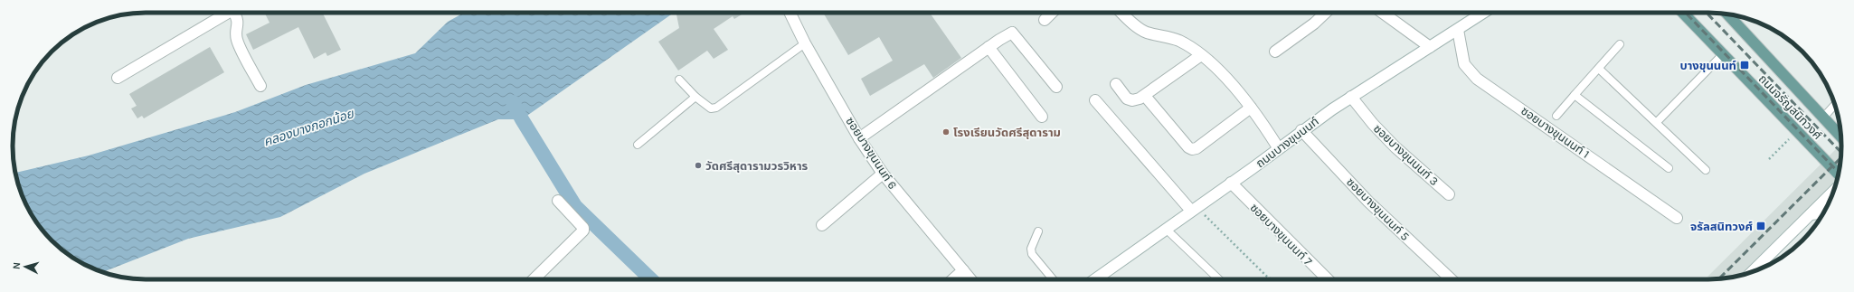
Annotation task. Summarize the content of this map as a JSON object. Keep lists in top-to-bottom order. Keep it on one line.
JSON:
{"streets":{"main road":["ถนนจรัญสนิทวงศ์"],"street":["ซอยบางขุนนนท์ 1","ถนนบางขุนนนท์","ซอยบางขุนนนท์ 6","ซอยบางขุนนนท์ 3","ซอยบางขุนนนท์ 5","ซอยบางขุนนนท์ 7"]},"crossings":[["ซอยบางขุนนนท์ 1","ถนนบางขุนนนท์"],["ถนนบางขุนนนท์","ซอยบางขุนนนท์ 3"],["ถนนบางขุนนนท์","ซอยบางขุนนนท์ 5"],["ถนนบางขุนนนท์","ซอยบางขุนนนท์ 7"]],"water":["คลองบางกอกน้อย"],"places":{"transit":["บางขุนนนท์","จรัลสนิทวงศ์"],"other":["โรงเรียนวัดศรีสุดาราม","วัดศรีสุดารามวรวิหาร"]},"north":"left"}
